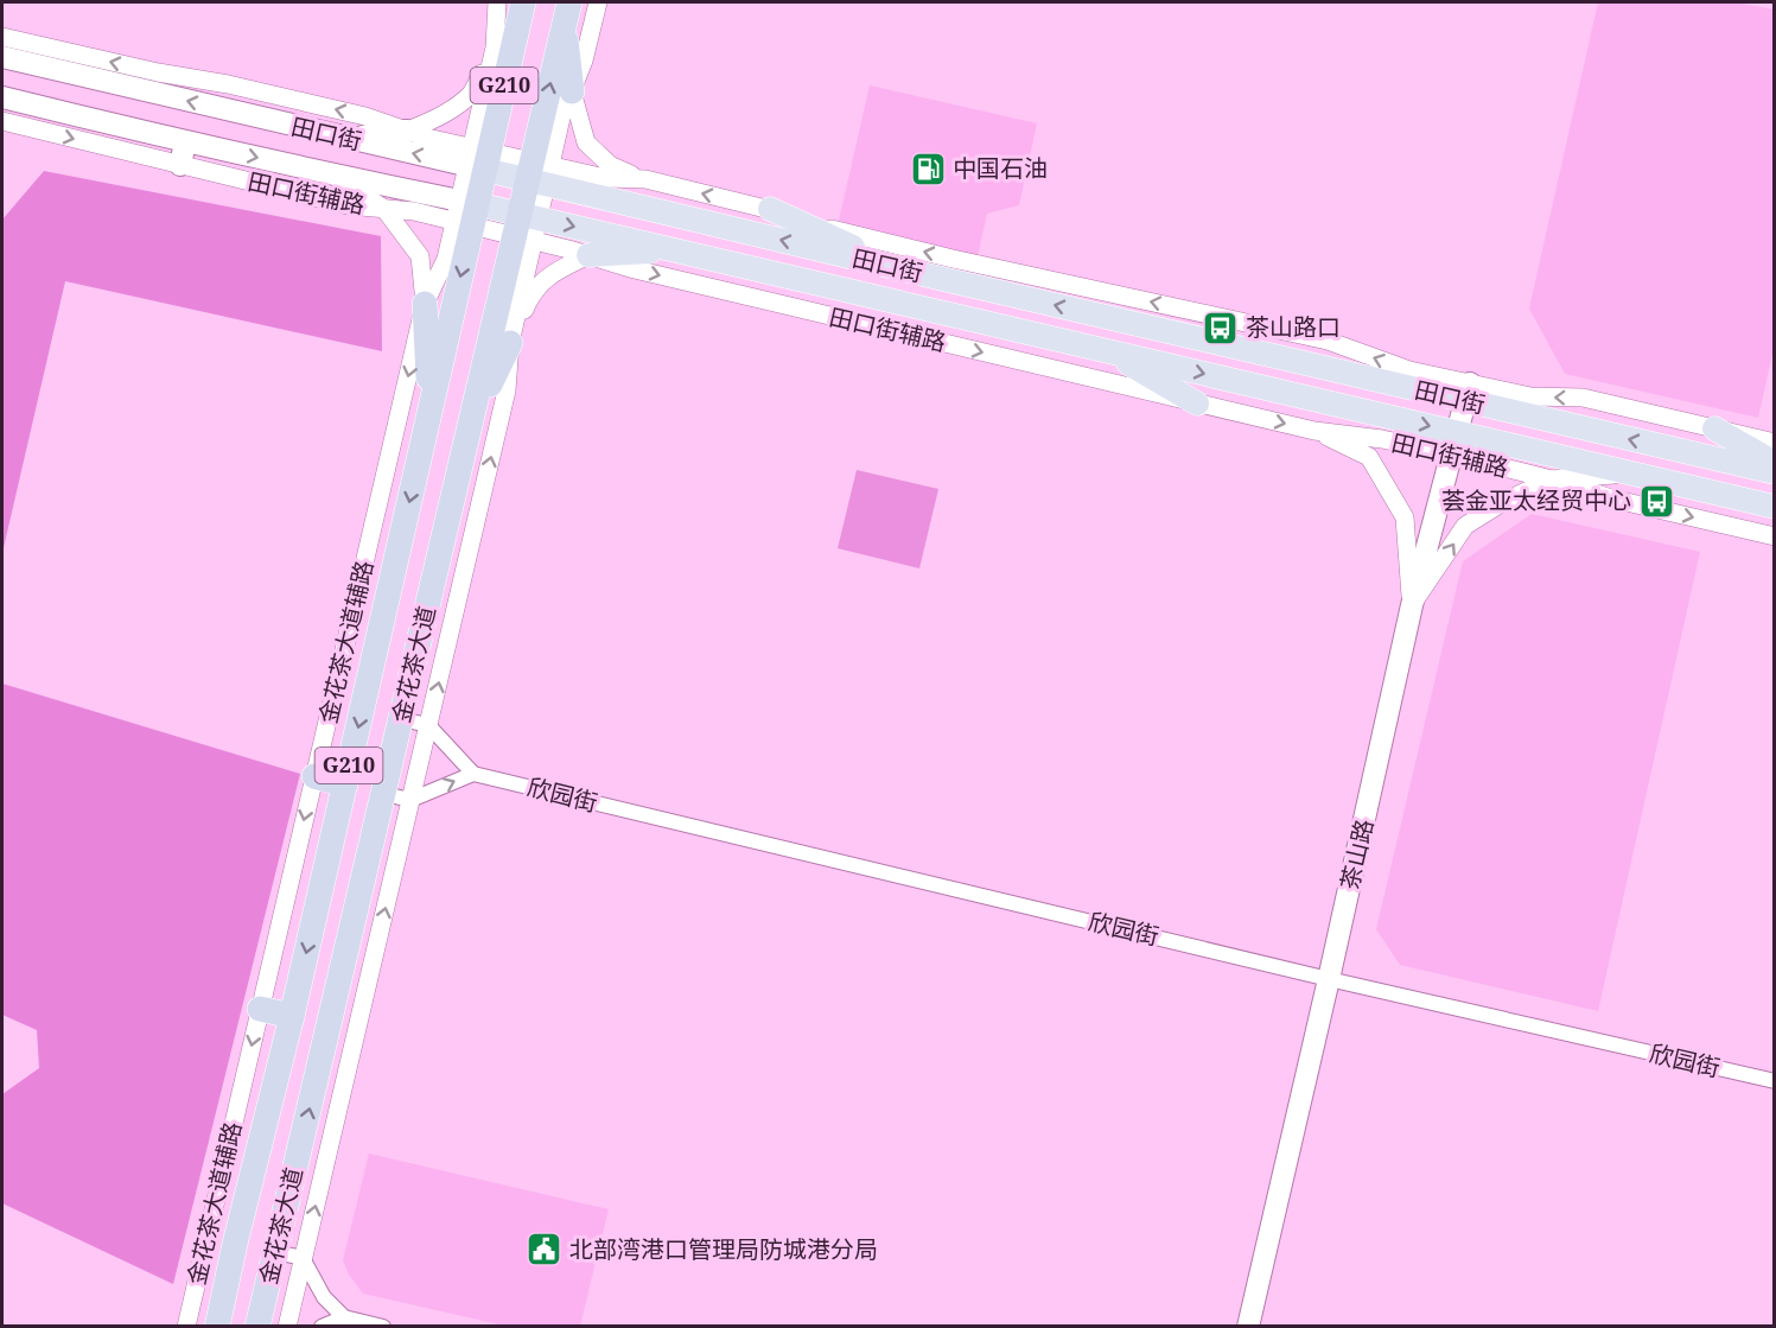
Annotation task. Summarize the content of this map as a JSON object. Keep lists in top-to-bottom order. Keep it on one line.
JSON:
{"streets":{"highway":["G210","金花茶大道"],"main road":["田口街","茶山路"],"street":["田口街辅路","金花茶大道辅路","欣园街"]},"crossings":[["田口街","田口街辅路"],["田口街","金花茶大道辅路"],["田口街","金花茶大道"],["田口街","茶山路"],["田口街辅路","金花茶大道辅路"],["田口街辅路","金花茶大道"],["田口街辅路","茶山路"],["金花茶大道辅路","金花茶大道"],["欣园街","茶山路"]],"places":{"fuel station":["中国石油"],"bus stop":["茶山路口","荟金亚太经贸中心"],"public building":["北部湾港口管理局防城港分局"]}}
